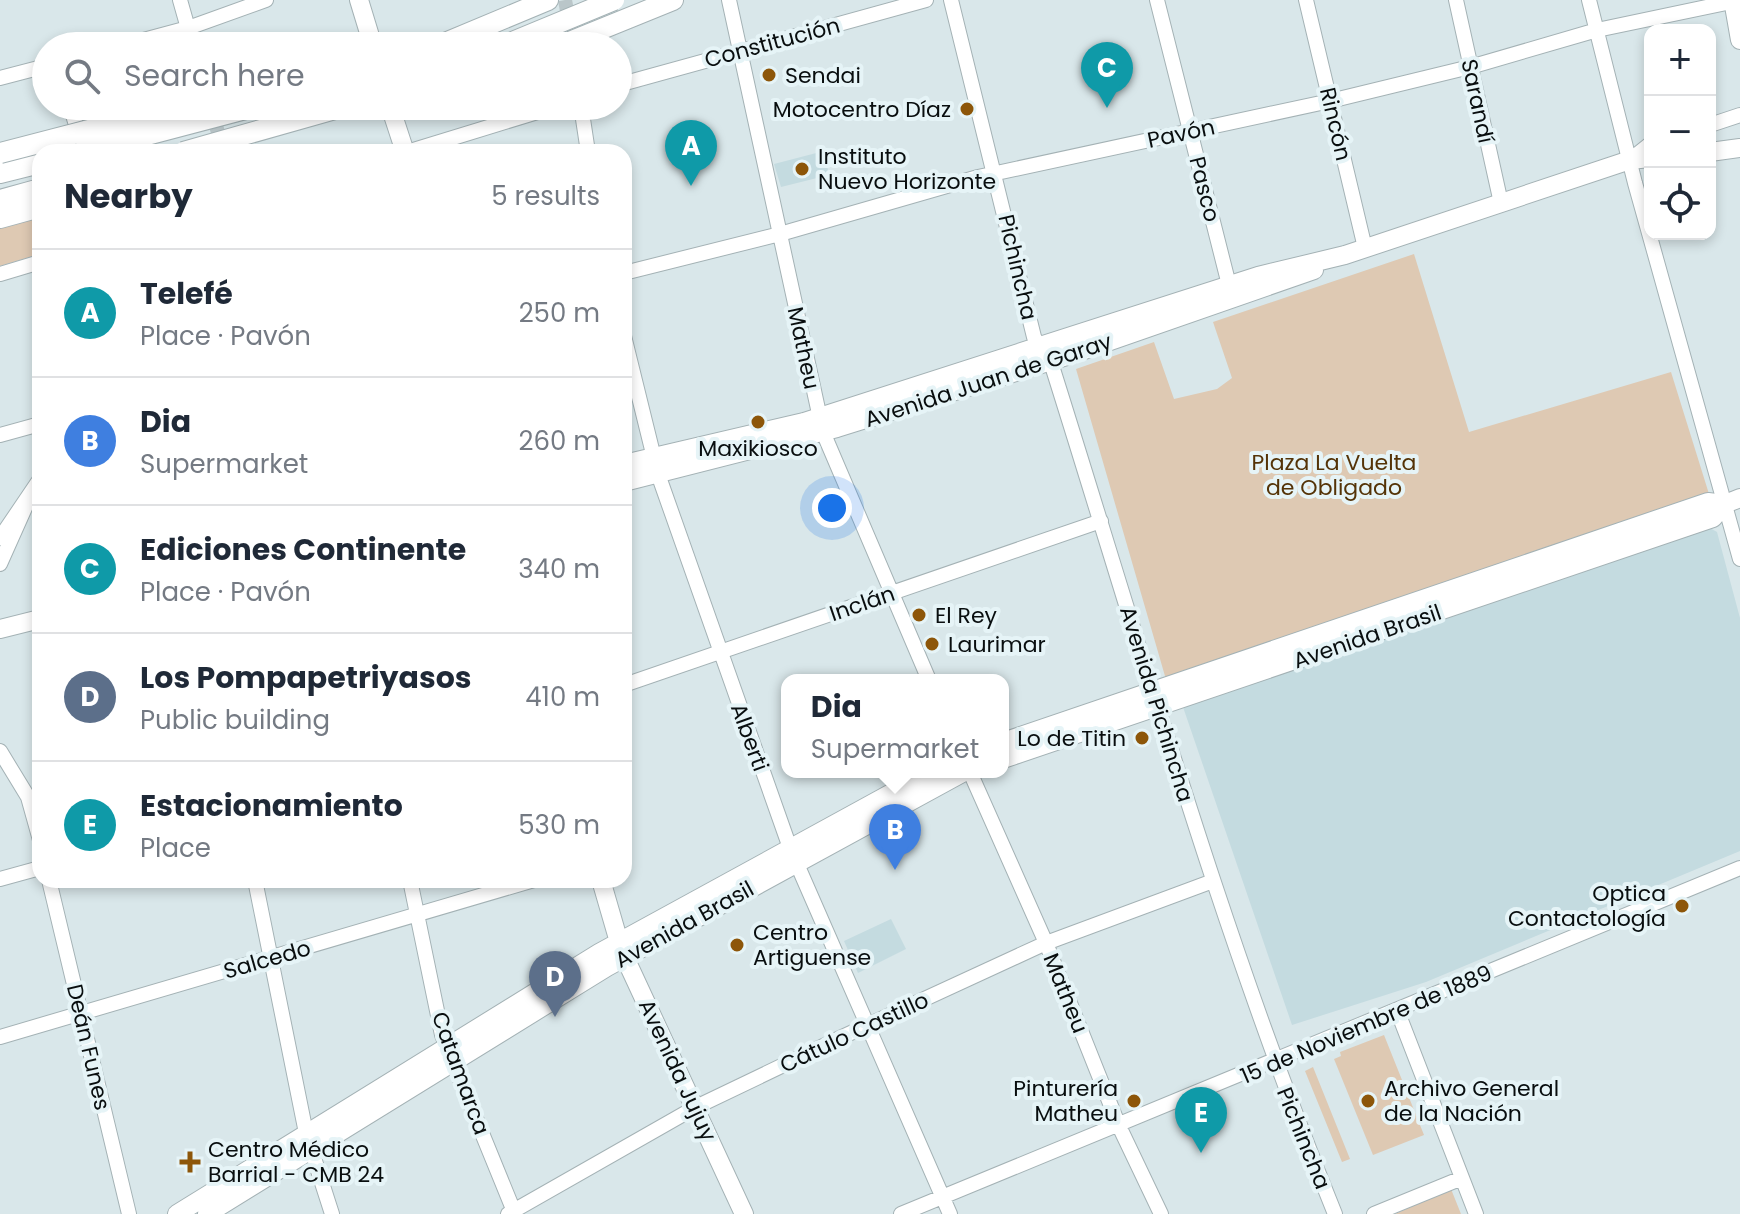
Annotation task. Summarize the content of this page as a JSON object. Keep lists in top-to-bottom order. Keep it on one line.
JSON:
{"streets":{"main road":["Avenida Juan de Garay","Avenida Brasil","Avenida Jujuy"],"street":["Constitución","Sarandí","Rincón","Pavón","Pasco","Pichincha","Matheu","Inclán","Avenida Pichincha","Alberti","Salcedo","15 de Noviembre de 1889","Cátulo Castillo","Deán Funes","Catamarca"]},"crossings":[["Constitución","Matheu"],["Sarandí","Pavón"],["Sarandí","Avenida Juan de Garay"],["Rincón","Pavón"],["Rincón","Avenida Juan de Garay"],["Pavón","Pasco"],["Pavón","Pichincha"],["Pavón","Matheu"],["Pasco","Avenida Juan de Garay"],["Pichincha","Avenida Juan de Garay"],["Pichincha","Avenida Pichincha"],["Pichincha","15 de Noviembre de 1889"],["Matheu","Avenida Juan de Garay"],["Matheu","Inclán"],["Matheu","15 de Noviembre de 1889"],["Matheu","Cátulo Castillo"],["Avenida Juan de Garay","Avenida Pichincha"],["Avenida Juan de Garay","Alberti"],["Inclán","Avenida Pichincha"],["Inclán","Alberti"],["Avenida Brasil","Avenida Pichincha"],["Avenida Brasil","Alberti"],["Avenida Brasil","Avenida Jujuy"],["Avenida Brasil","Catamarca"],["Avenida Pichincha","15 de Noviembre de 1889"],["Avenida Pichincha","Cátulo Castillo"],["Alberti","15 de Noviembre de 1889"],["Alberti","Cátulo Castillo"],["Salcedo","Deán Funes"],["Salcedo","Catamarca"],["Cátulo Castillo","Avenida Jujuy"],["Cátulo Castillo","Catamarca"]],"parks":["Plaza La Vuelta de Obligado"],"places":{"other":["Sendai","Motocentro Díaz","Instituto Nuevo Horizonte","Maxikiosco","El Rey","Laurimar","Lo de Titin","Optica Contactología","Centro Artiguense","Pinturería Matheu","Archivo General de la Nación"],"health":["Centro Médico Barrial - CMB 24"]},"page":{"map_buttons":["+","−"],"search":"Search here","pins":["C","A","B","D","E"],"heading":["Nearby","5 results"],"list":[{"mark":"A","name":"Telefé","note":"Place · Pavón","value":"250 m"},{"mark":"B","name":"Dia","note":"Supermarket","value":"260 m"},{"mark":"C","name":"Ediciones Continente","note":"Place · Pavón","value":"340 m"},{"mark":"D","name":"Los Pompapetriyasos","note":"Public building","value":"410 m"},{"mark":"E","name":"Estacionamiento","note":"Place","value":"530 m"}],"popup":["Dia","Supermarket"]}}
